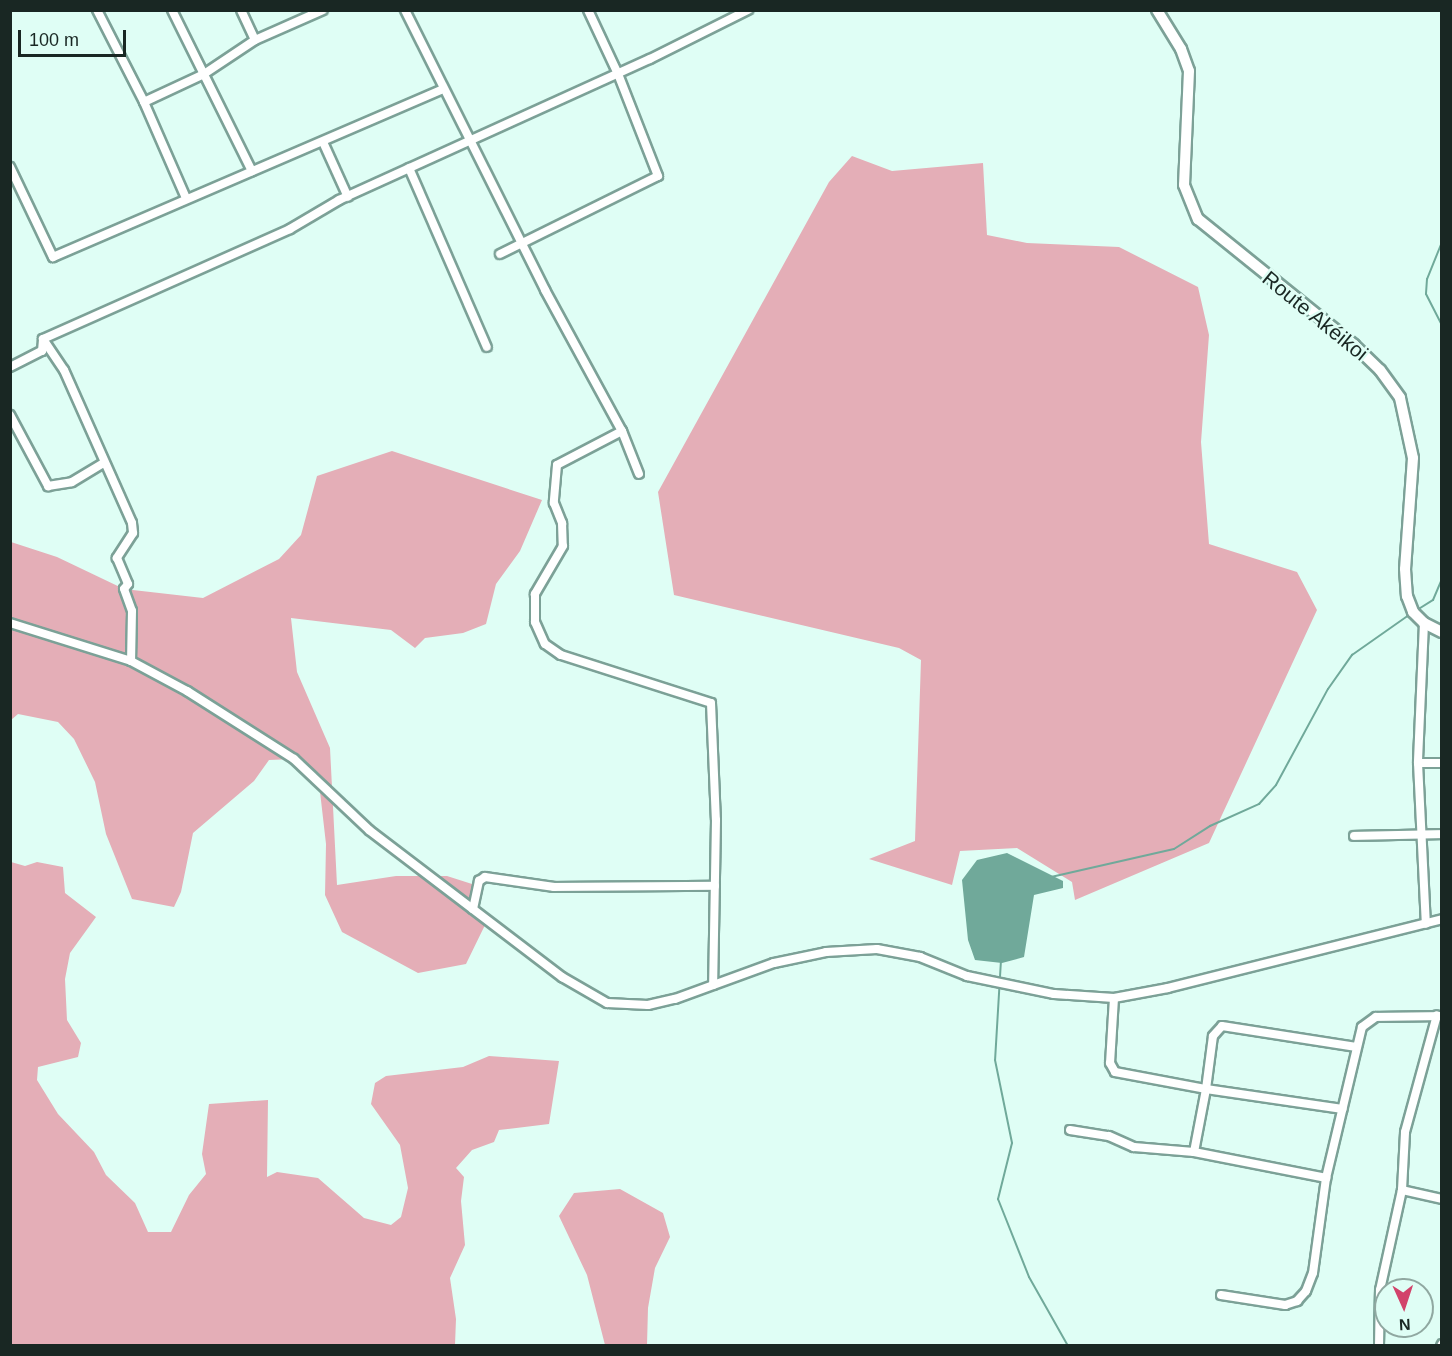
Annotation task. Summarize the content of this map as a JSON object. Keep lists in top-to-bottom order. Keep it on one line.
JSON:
{"streets":{"street":["Route Akéikoi"]},"scale_bar":"100 m","north":"bottom"}
